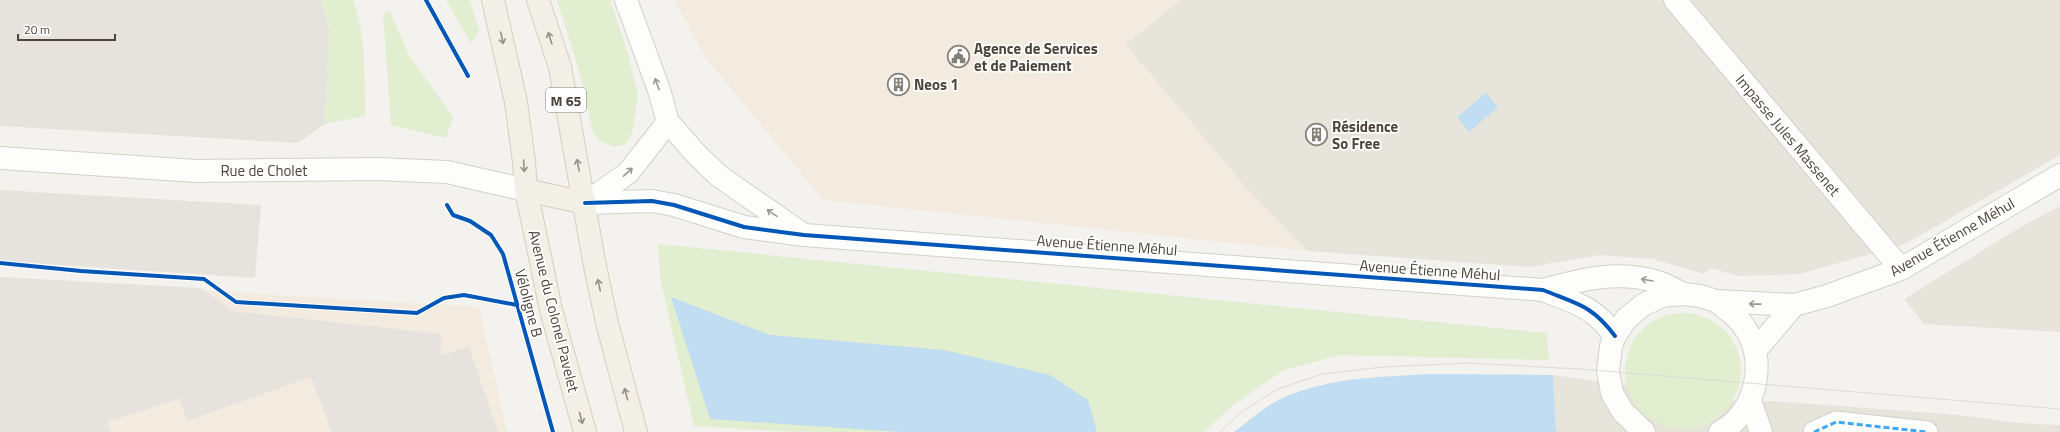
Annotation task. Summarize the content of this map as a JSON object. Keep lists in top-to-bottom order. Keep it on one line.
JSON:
{"streets":{"main road":["M 65","Avenue du Colonel Pavelet"],"street":["Impasse Jules Massenet","Rue de Cholet","Avenue Étienne Méhul"],"cycle path":["Véloligne B"]},"crossings":[["M 65","Avenue Étienne Méhul"],["Impasse Jules Massenet","Avenue Étienne Méhul"],["Rue de Cholet","Avenue du Colonel Pavelet"]],"places":{"public building":["Agence de Services et de Paiement"],"building":["Neos 1","Résidence So Free"]},"scale_bar":"20 m"}
